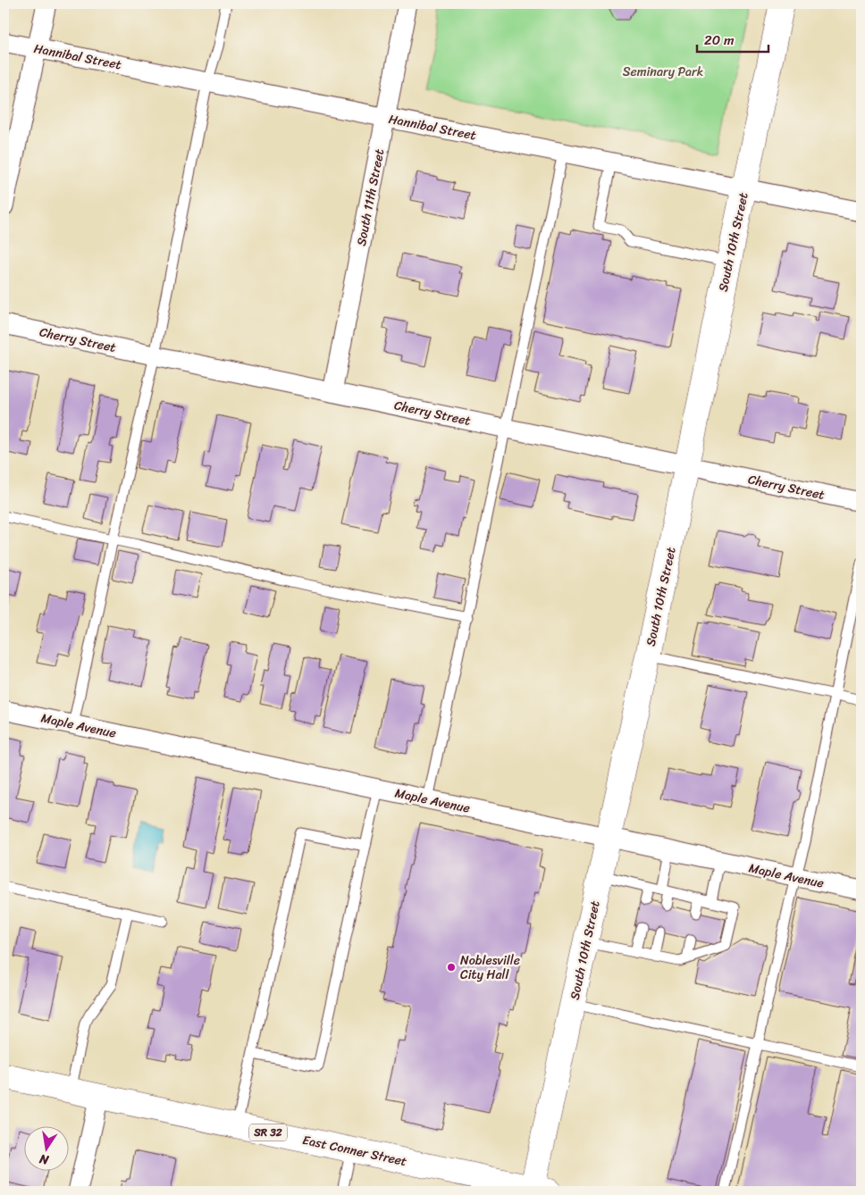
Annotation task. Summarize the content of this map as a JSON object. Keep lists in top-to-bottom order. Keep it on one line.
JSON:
{"streets":{"main road":["South 10th Street","SR 32","East Conner Street"],"street":["Hannibal Street","South 11th Street","Cherry Street","Maple Avenue"]},"crossings":[["Hannibal Street","South 11th Street"],["Hannibal Street","South 10th Street"],["South 11th Street","Cherry Street"],["South 10th Street","Cherry Street"],["South 10th Street","Maple Avenue"],["South 10th Street","East Conner Street"]],"parks":["Seminary Park"],"places":["Noblesville City Hall"],"scale_bar":"20 m","north":"bottom"}
